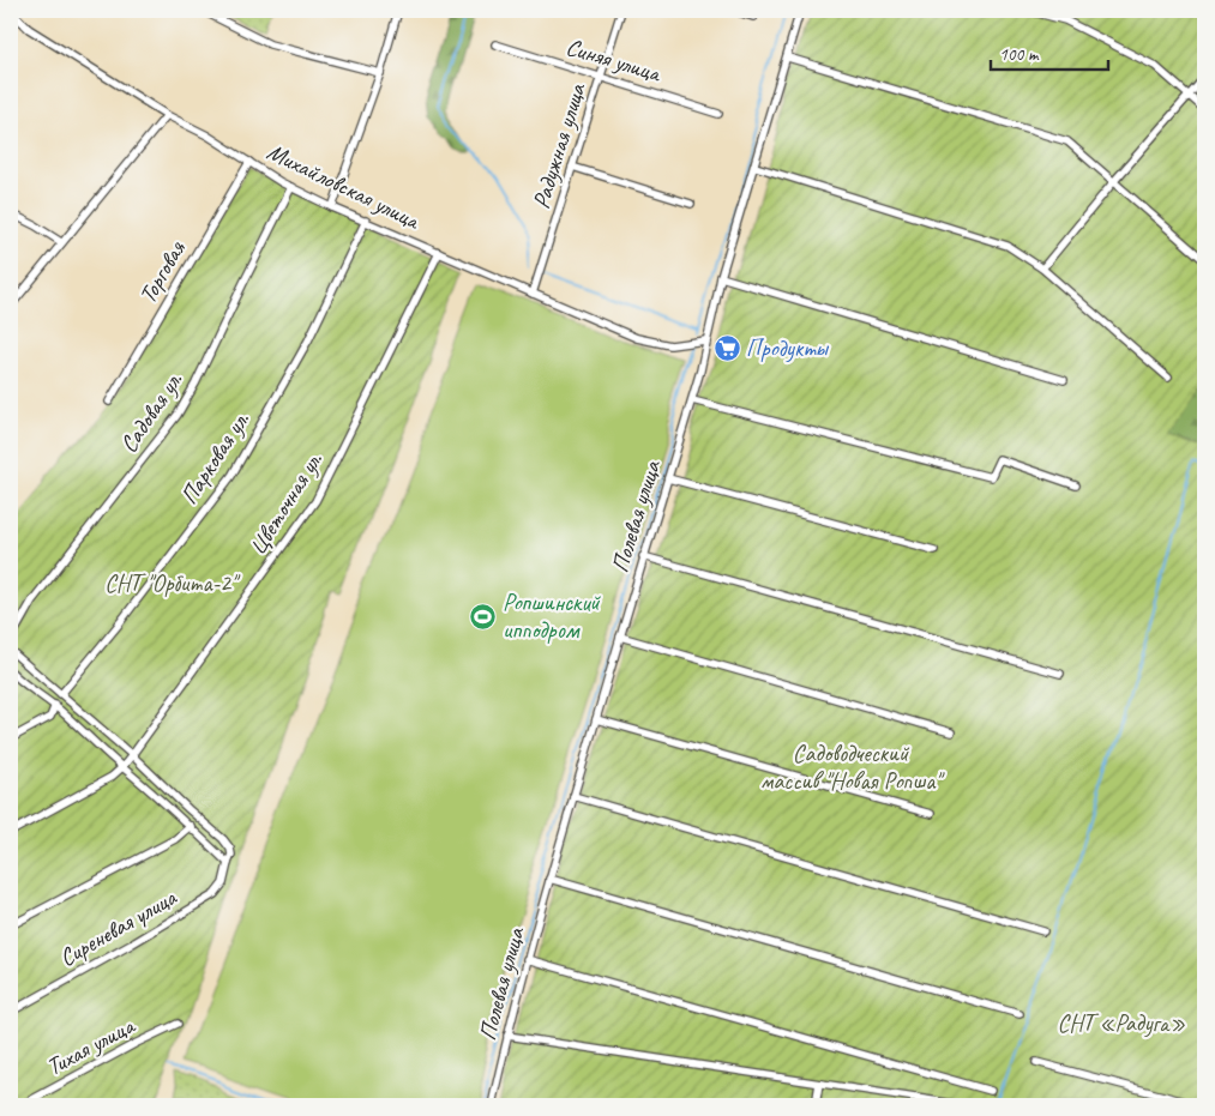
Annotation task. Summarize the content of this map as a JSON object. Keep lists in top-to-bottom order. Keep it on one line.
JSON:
{"streets":{"street":["Синяя улица","Радужная улица","Михайловская улица","Торговая","Садовая ул.","Парковая ул.","Цветочная ул.","Полевая улица","Сиреневая улица","Тихая улица"]},"crossings":[["Синяя улица","Радужная улица"],["Радужная улица","Михайловская улица"],["Михайловская улица","Торговая"],["Михайловская улица","Садовая ул."],["Михайловская улица","Парковая ул."],["Михайловская улица","Цветочная ул."],["Михайловская улица","Полевая улица"]],"parks":["СНТ \"Орбита-2\"","Садоводческий массив \"Новая Ропша\"","СНТ «Радуга»"],"places":{"supermarket":["Продукты"],"sports":["Ропшинский ипподром"]},"scale_bar":"100 m"}
